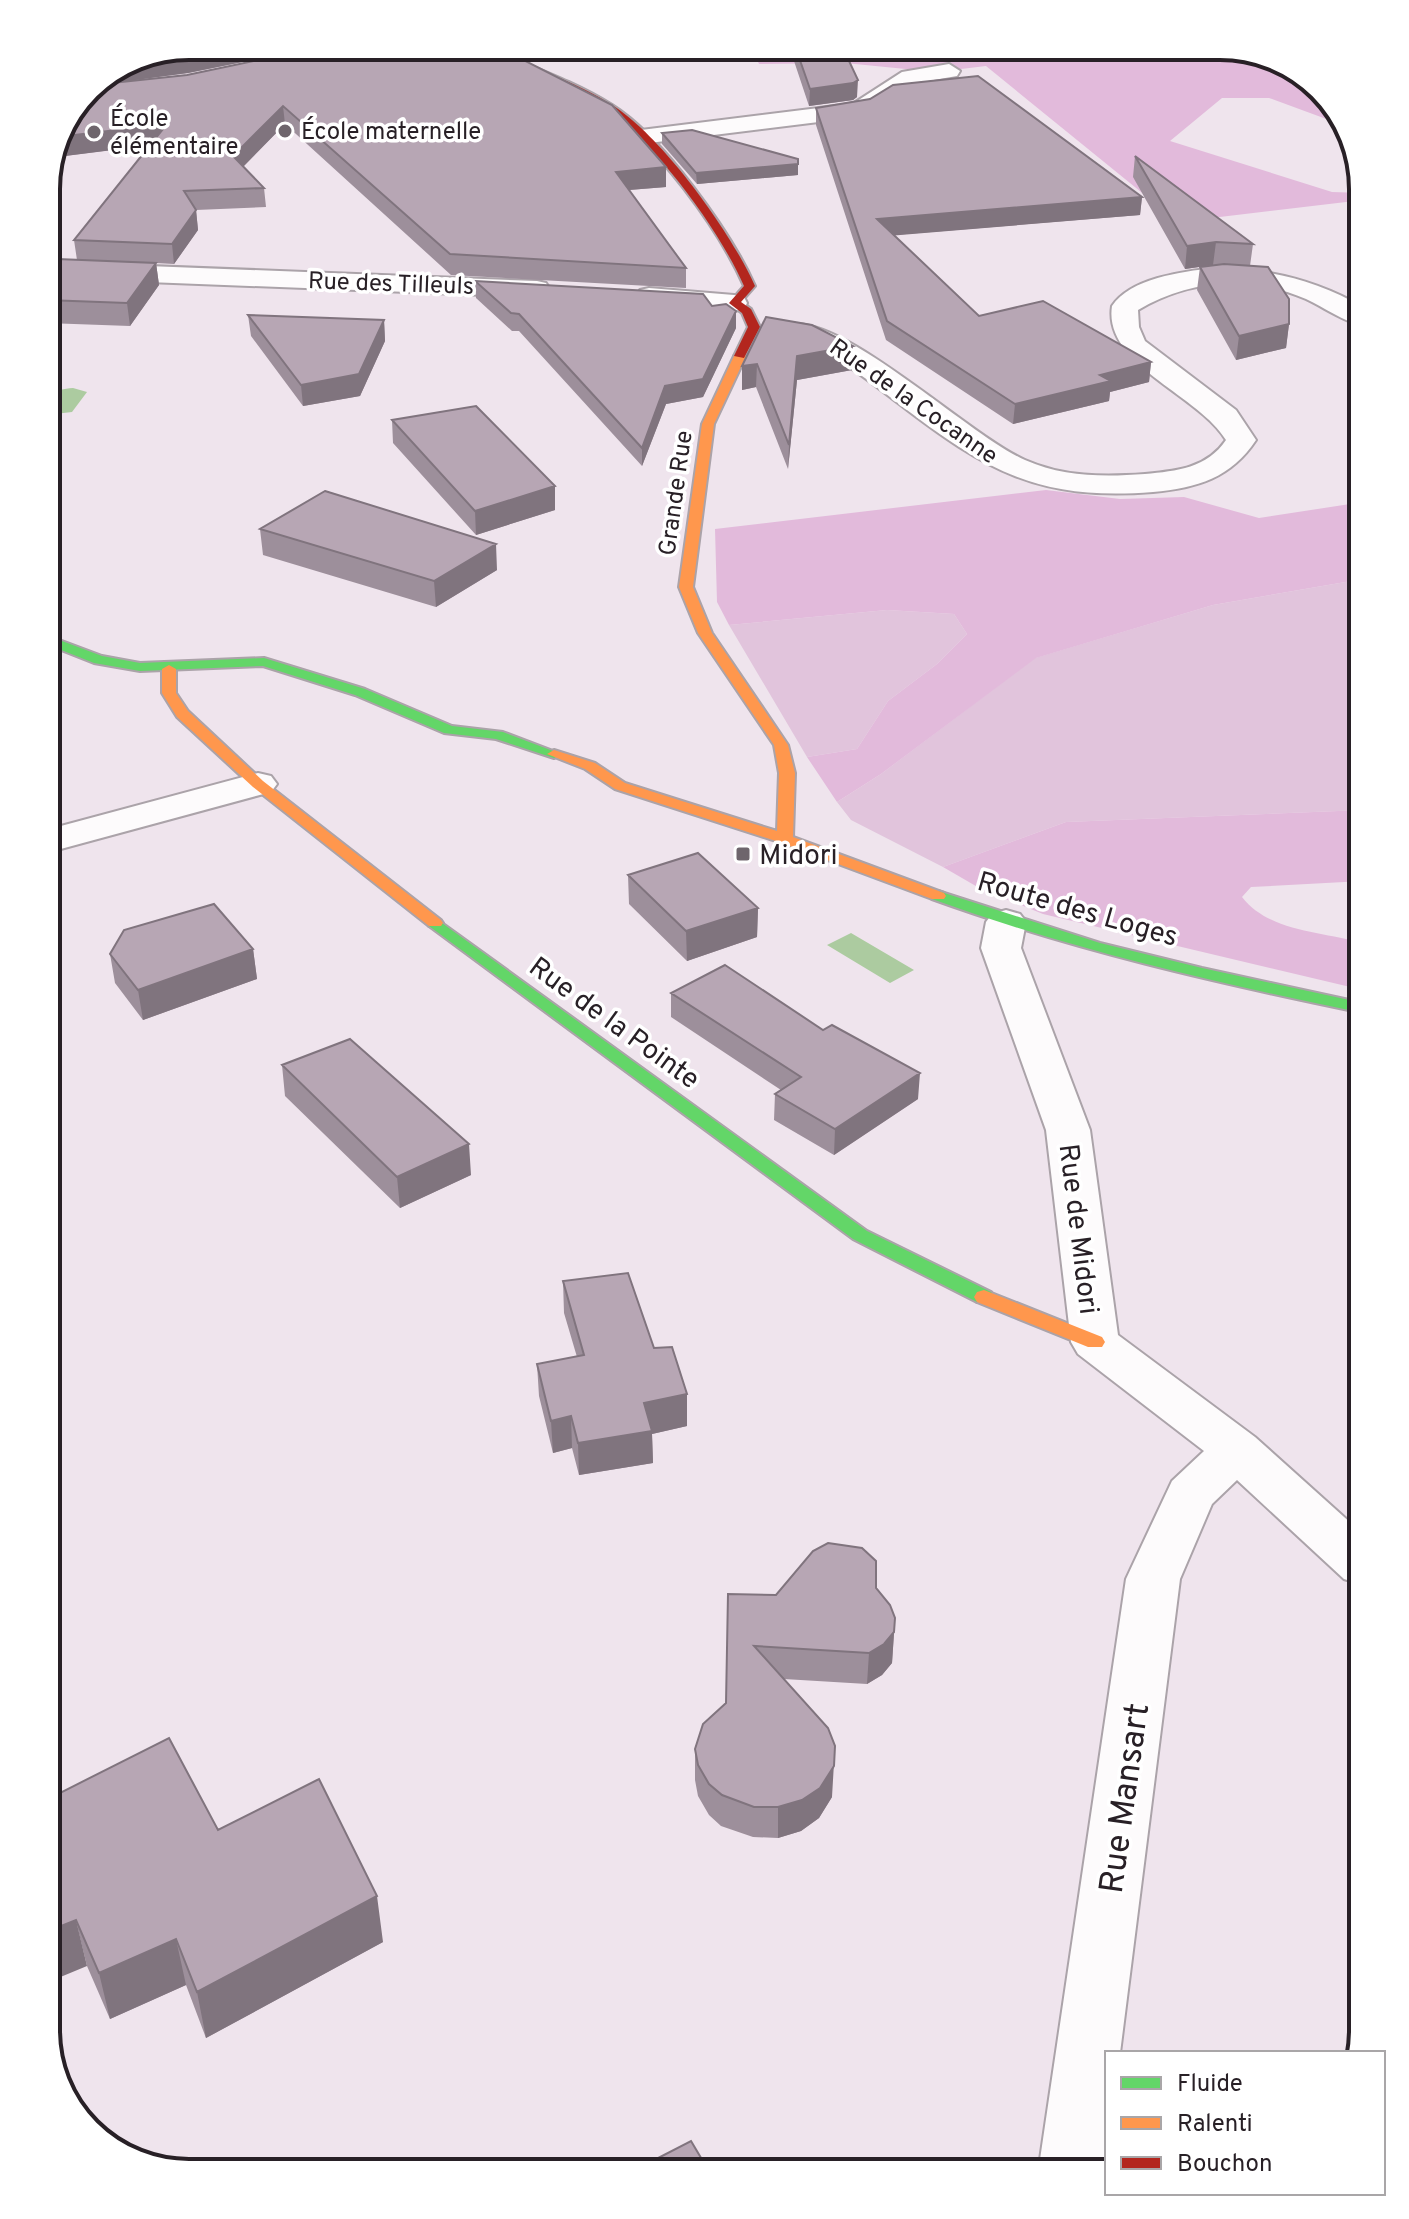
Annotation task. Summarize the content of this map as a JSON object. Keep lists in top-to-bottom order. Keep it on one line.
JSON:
{"streets":{"street":["Rue des Tilleuls","Rue de la Cocanne","Grande Rue","Route des Loges","Rue de la Pointe","Rue de Midori","Rue Mansart"]},"crossings":[["Rue de la Cocanne","Grande Rue"],["Grande Rue","Route des Loges"],["Route des Loges","Rue de la Pointe"],["Route des Loges","Rue de Midori"],["Rue de la Pointe","Rue de Midori"],["Rue de Midori","Rue Mansart"]],"places":{"other":["École maternelle","École élémentaire"],"transit":["Midori"]},"legend":["Fluide","Ralenti","Bouchon"]}
